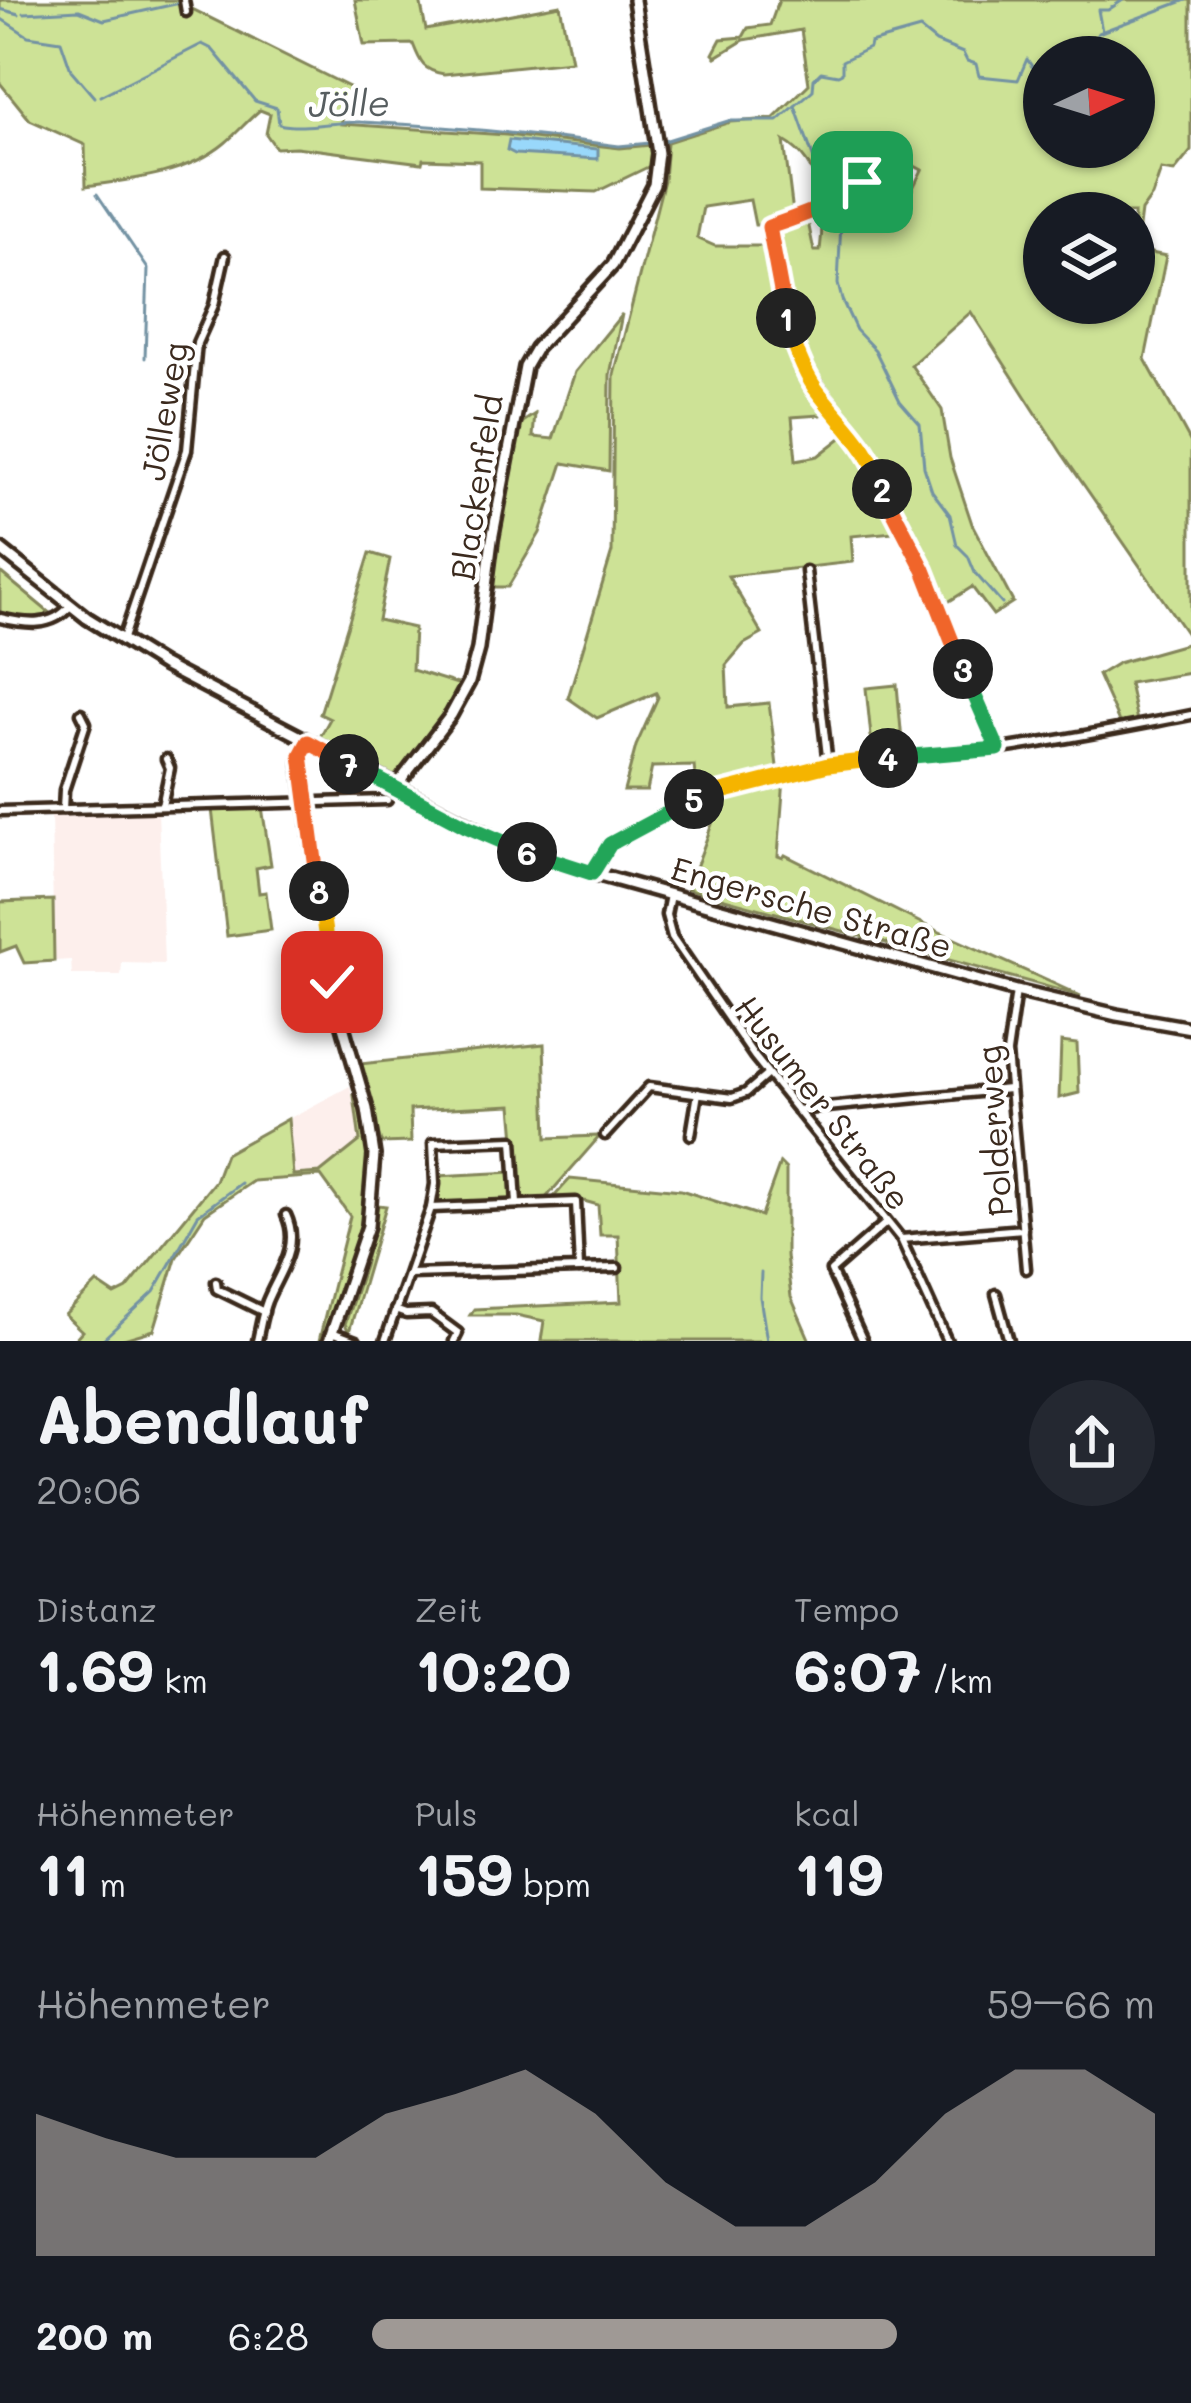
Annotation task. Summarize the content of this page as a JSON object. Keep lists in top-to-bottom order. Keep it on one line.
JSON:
{"streets":{"main road":["Blackenfeld","Engersche Straße"],"street":["Jölleweg","Husumer Straße","Polderweg"]},"crossings":[["Jölleweg","Engersche Straße"],["Blackenfeld","Engersche Straße"],["Engersche Straße","Husumer Straße"],["Engersche Straße","Polderweg"]],"water":["Jölle"],"north":"right","page":{"pins":["1","2","3","4","7","5","6","8"],"heading":["Abendlauf","20:06"],"stats":[["Distanz","1.69 km"],["Zeit","10:20"],["Tempo","6:07 /km"],["Höhenmeter","11 m"],["Puls","159 bpm"],["kcal","119"]],"chart":["Höhenmeter","59–66 m"],"list":[{"name":"200 m","note":"6:28"}]}}
